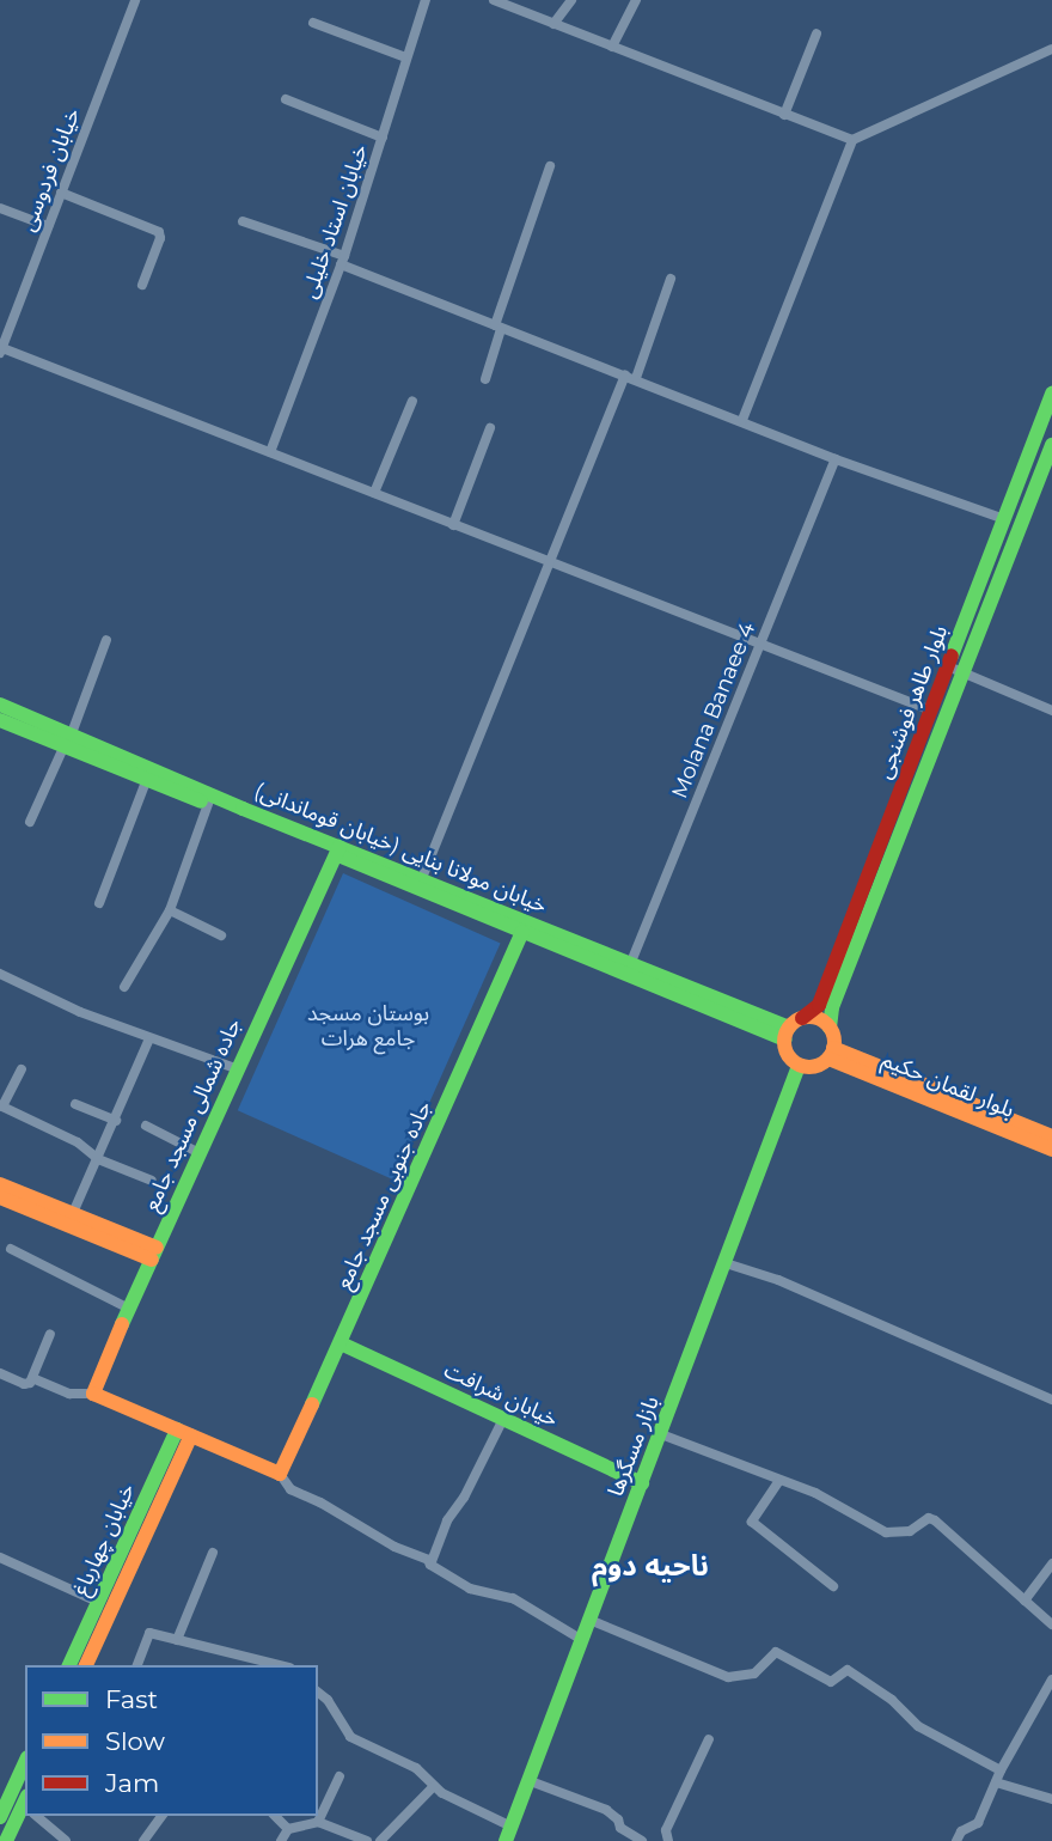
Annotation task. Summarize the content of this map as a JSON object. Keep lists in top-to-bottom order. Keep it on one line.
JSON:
{"streets":{"street":["خیابان فردوسی","خیابان استاد خلیلی","بلوار طاهر فوشنجی","Molana Banaee 4","خیابان مولانا بنایی (خیابان قوماندانی)","بلوار لقمان حکیم","جاده شمالی مسجد جامع","جاده جنوبی مسجد جامع","خیابان شرافت","بازار مسگرها","خیابان چهارباغ"]},"crossings":[["بلوار طاهر فوشنجی","خیابان مولانا بنایی (خیابان قوماندانی)"],["بلوار طاهر فوشنجی","بلوار لقمان حکیم"],["بلوار طاهر فوشنجی","بازار مسگرها"],["Molana Banaee 4","خیابان مولانا بنایی (خیابان قوماندانی)"],["خیابان مولانا بنایی (خیابان قوماندانی)","بلوار لقمان حکیم"],["خیابان مولانا بنایی (خیابان قوماندانی)","جاده شمالی مسجد جامع"],["خیابان مولانا بنایی (خیابان قوماندانی)","جاده جنوبی مسجد جامع"],["خیابان مولانا بنایی (خیابان قوماندانی)","بازار مسگرها"],["بلوار لقمان حکیم","بازار مسگرها"],["جاده جنوبی مسجد جامع","خیابان شرافت"],["خیابان شرافت","بازار مسگرها"]],"districts":["ناحیه دوم"],"parks":["بوستان مسجد جامع هرات"],"legend":["Fast","Slow","Jam"]}
